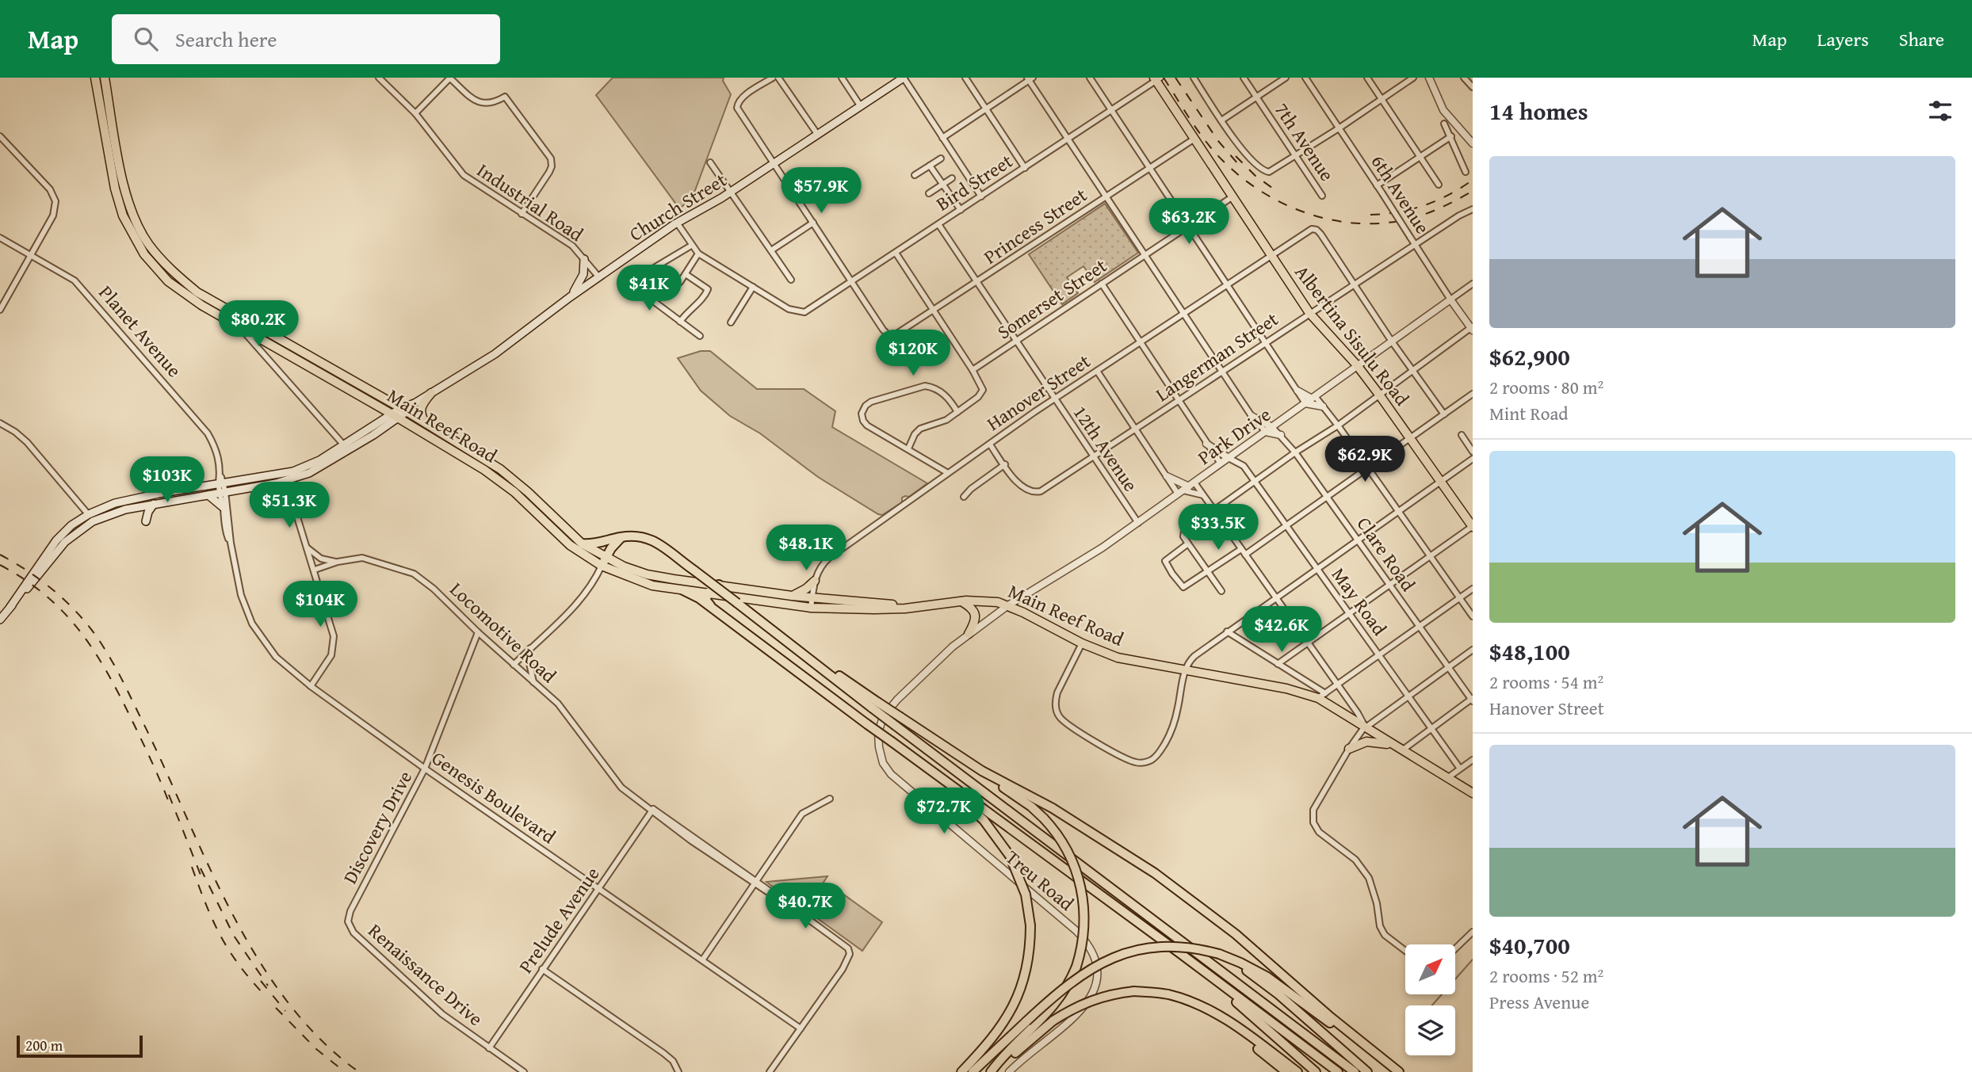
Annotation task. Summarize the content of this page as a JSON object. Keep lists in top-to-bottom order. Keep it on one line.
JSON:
{"streets":{"main road":["Church Street","Albertina Sisulu Road","Main Reef Road"],"street":["7th Avenue","Bird Street","6th Avenue","Industrial Road","Princess Street","Somerset Street","Planet Avenue","Langerman Street","Hanover Street","Park Drive","12th Avenue","Clare Road","May Road","Locomotive Road","Genesis Boulevard","Discovery Drive","Treu Road","Prelude Avenue","Renaissance Drive"]},"crossings":[["Bird Street","Princess Street"],["Bird Street","Albertina Sisulu Road"],["Bird Street","12th Avenue"],["6th Avenue","Langerman Street"],["6th Avenue","Park Drive"],["Industrial Road","Church Street"],["Church Street","Main Reef Road"],["Princess Street","Albertina Sisulu Road"],["Princess Street","12th Avenue"],["Somerset Street","Albertina Sisulu Road"],["Somerset Street","12th Avenue"],["Planet Avenue","Genesis Boulevard"],["Albertina Sisulu Road","Langerman Street"],["Albertina Sisulu Road","Hanover Street"],["Albertina Sisulu Road","Park Drive"],["Langerman Street","Hanover Street"],["Langerman Street","12th Avenue"],["Hanover Street","Main Reef Road"],["Hanover Street","12th Avenue"],["Main Reef Road","Park Drive"],["Main Reef Road","Treu Road"],["Park Drive","12th Avenue"],["Park Drive","Clare Road"],["Park Drive","May Road"],["Park Drive","Treu Road"],["Locomotive Road","Discovery Drive"],["Locomotive Road","Prelude Avenue"],["Genesis Boulevard","Discovery Drive"],["Genesis Boulevard","Prelude Avenue"],["Discovery Drive","Renaissance Drive"],["Prelude Avenue","Renaissance Drive"]],"scale_bar":"200 m","north":"top right","page":{"header":"Map","search":"Search here","nav":["Map","Layers","Share"],"heading":"14 homes","list":[{"name":"$62,900","note":"2 rooms · 80 m² · Mint Road"},{"name":"$48,100","note":"2 rooms · 54 m² · Hanover Street"},{"name":"$40,700","note":"2 rooms · 52 m² · Press Avenue"}],"price":["$57.9K","$63.2K","$41K","$80.2K","$120K","$62.9K","$103K","$51.3K","$33.5K","$48.1K","$104K","$42.6K","$72.7K","$40.7K"],"scale":"200 m"}}
